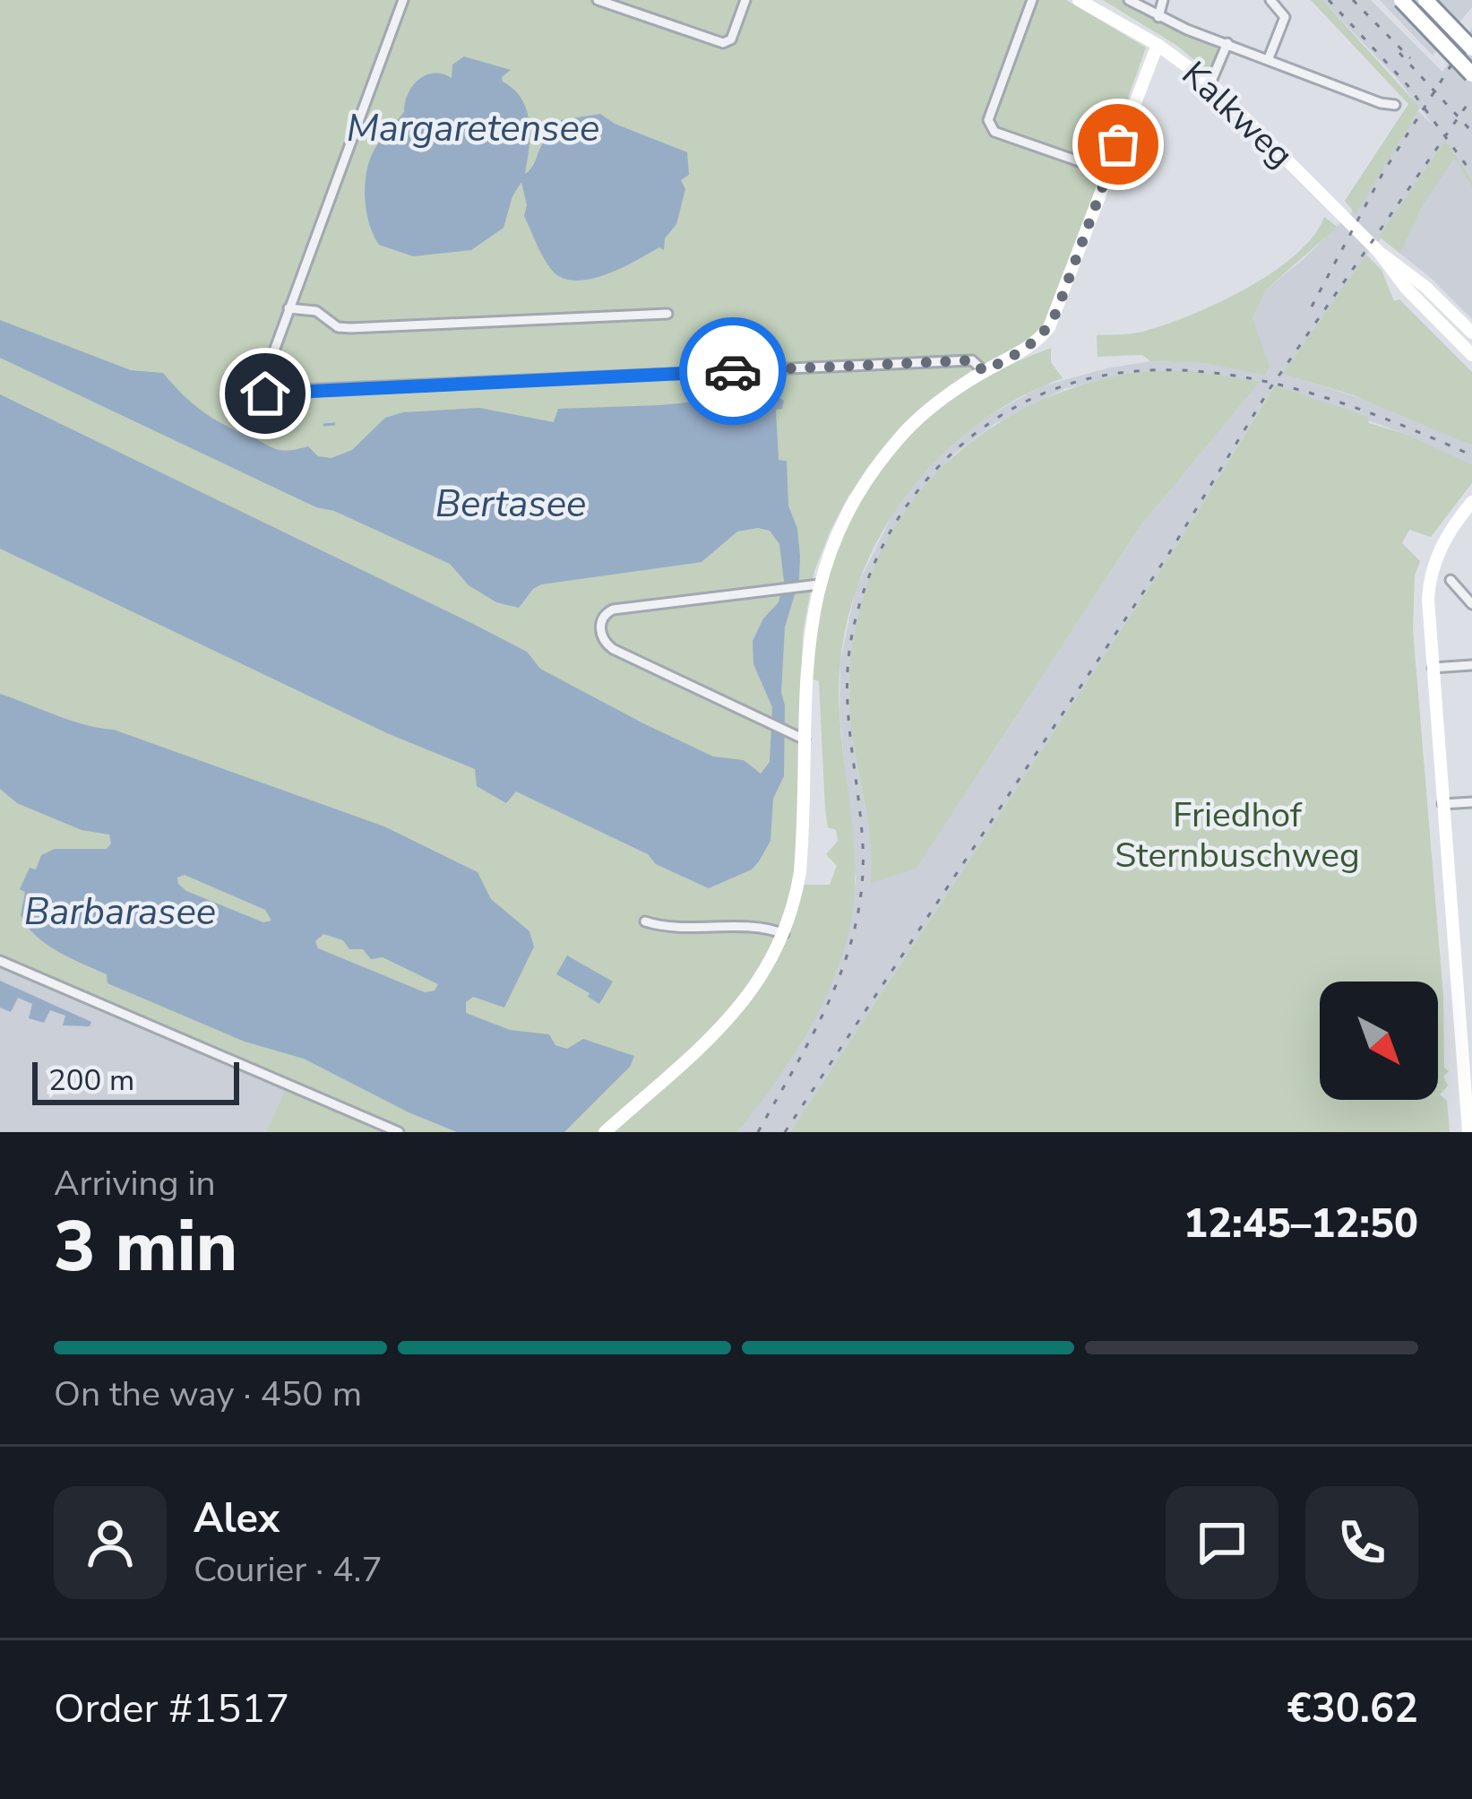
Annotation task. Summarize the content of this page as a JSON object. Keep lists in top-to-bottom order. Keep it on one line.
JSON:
{"streets":{"street":["Kalkweg"]},"water":["Margaretensee","Bertasee","Barbarasee"],"parks":["Friedhof Sternbuschweg"],"scale_bar":"200 m","north":"bottom right","page":{"scale":"200 m","heading":["3 min","Arriving in","12:45–12:50"],"panel":["Alex","Courier · 4.7","Order #1517","€30.62"],"bar":"On the way · 450 m"}}
